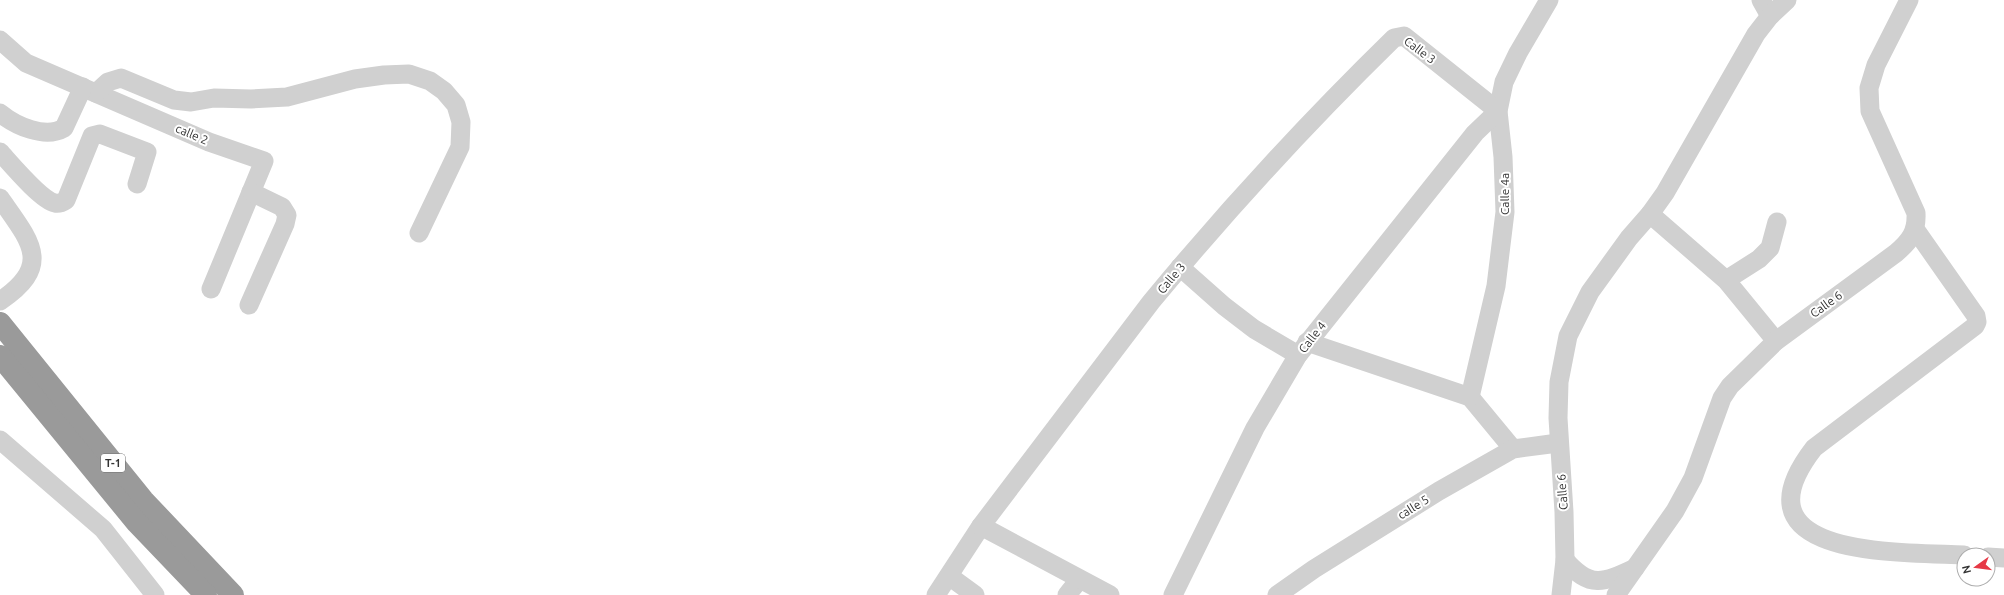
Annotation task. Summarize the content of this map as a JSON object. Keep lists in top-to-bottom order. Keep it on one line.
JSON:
{"streets":{"highway":["T-1"],"street":["Calle 3","calle 2","Calle 4a","Calle 6","Calle 4","calle 5"]},"crossings":[["Calle 3","Calle 4a"],["Calle 3","Calle 4"],["Calle 4a","Calle 4"],["Calle 6","calle 5"]],"north":"left"}
